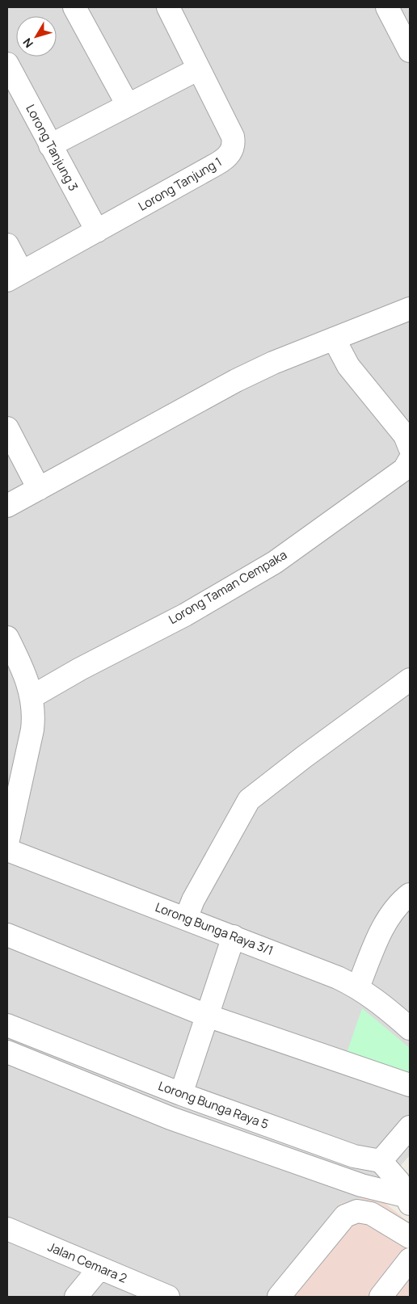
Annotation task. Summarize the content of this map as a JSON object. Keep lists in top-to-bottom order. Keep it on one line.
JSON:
{"streets":{"street":["Lorong Tanjung 3","Lorong Tanjung 1","Lorong Taman Cempaka","Lorong Bunga Raya 3/1","Lorong Bunga Raya 5","Jalan Cemara 2"]},"crossings":[["Lorong Tanjung 3","Lorong Tanjung 1"]],"north":"bottom left"}
